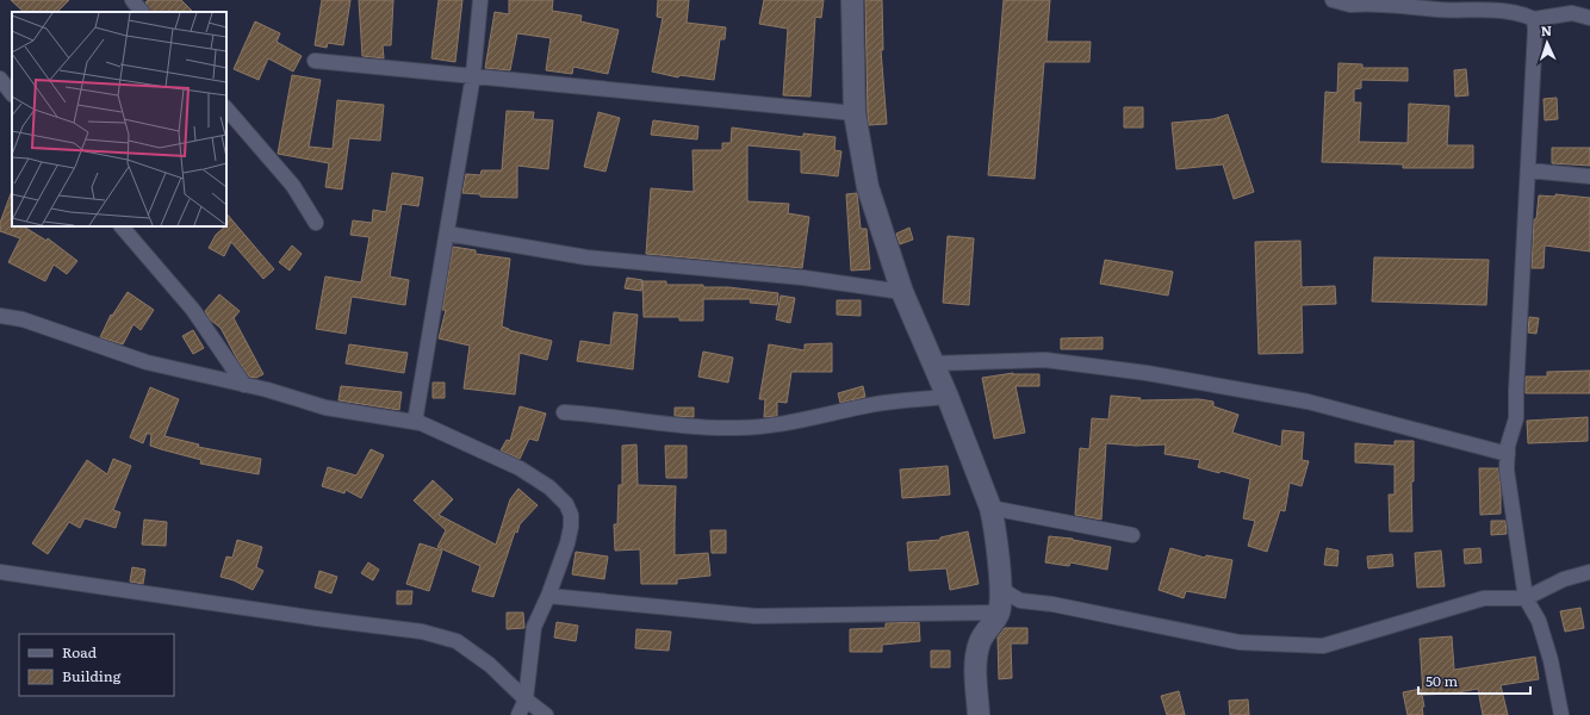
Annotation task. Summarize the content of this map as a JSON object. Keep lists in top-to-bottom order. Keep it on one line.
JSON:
{"legend":["Road","Building"],"scale_bar":"50 m","north":"top"}
